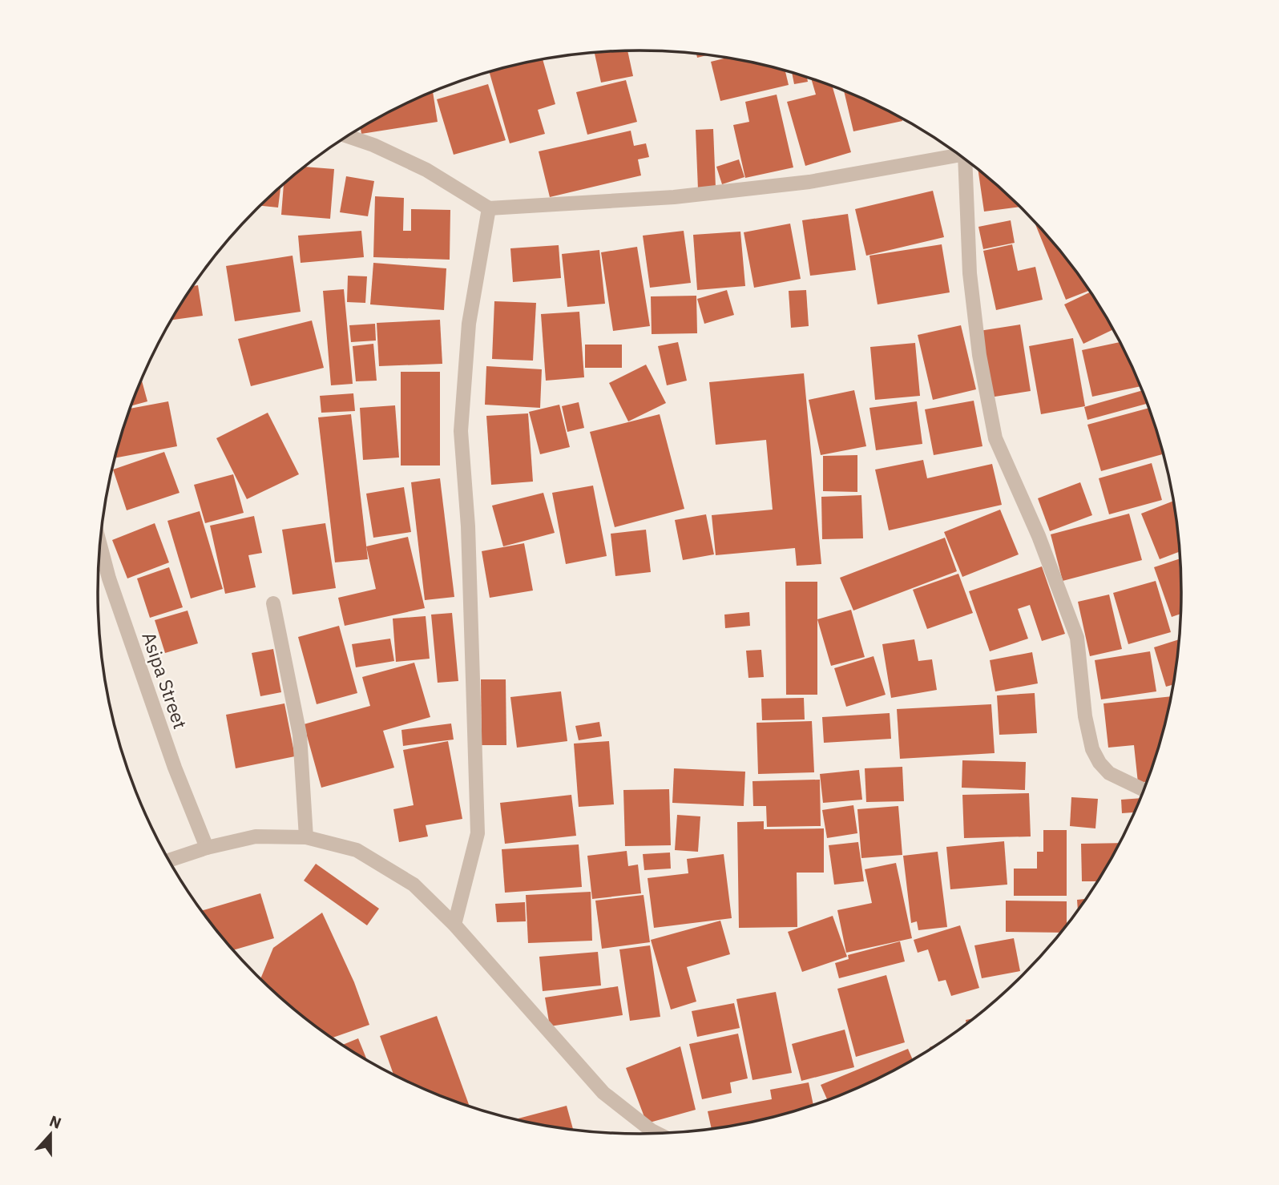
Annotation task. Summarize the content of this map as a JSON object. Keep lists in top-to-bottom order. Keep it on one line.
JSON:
{"streets":{"street":["Asipa Street"]},"north":"top"}
